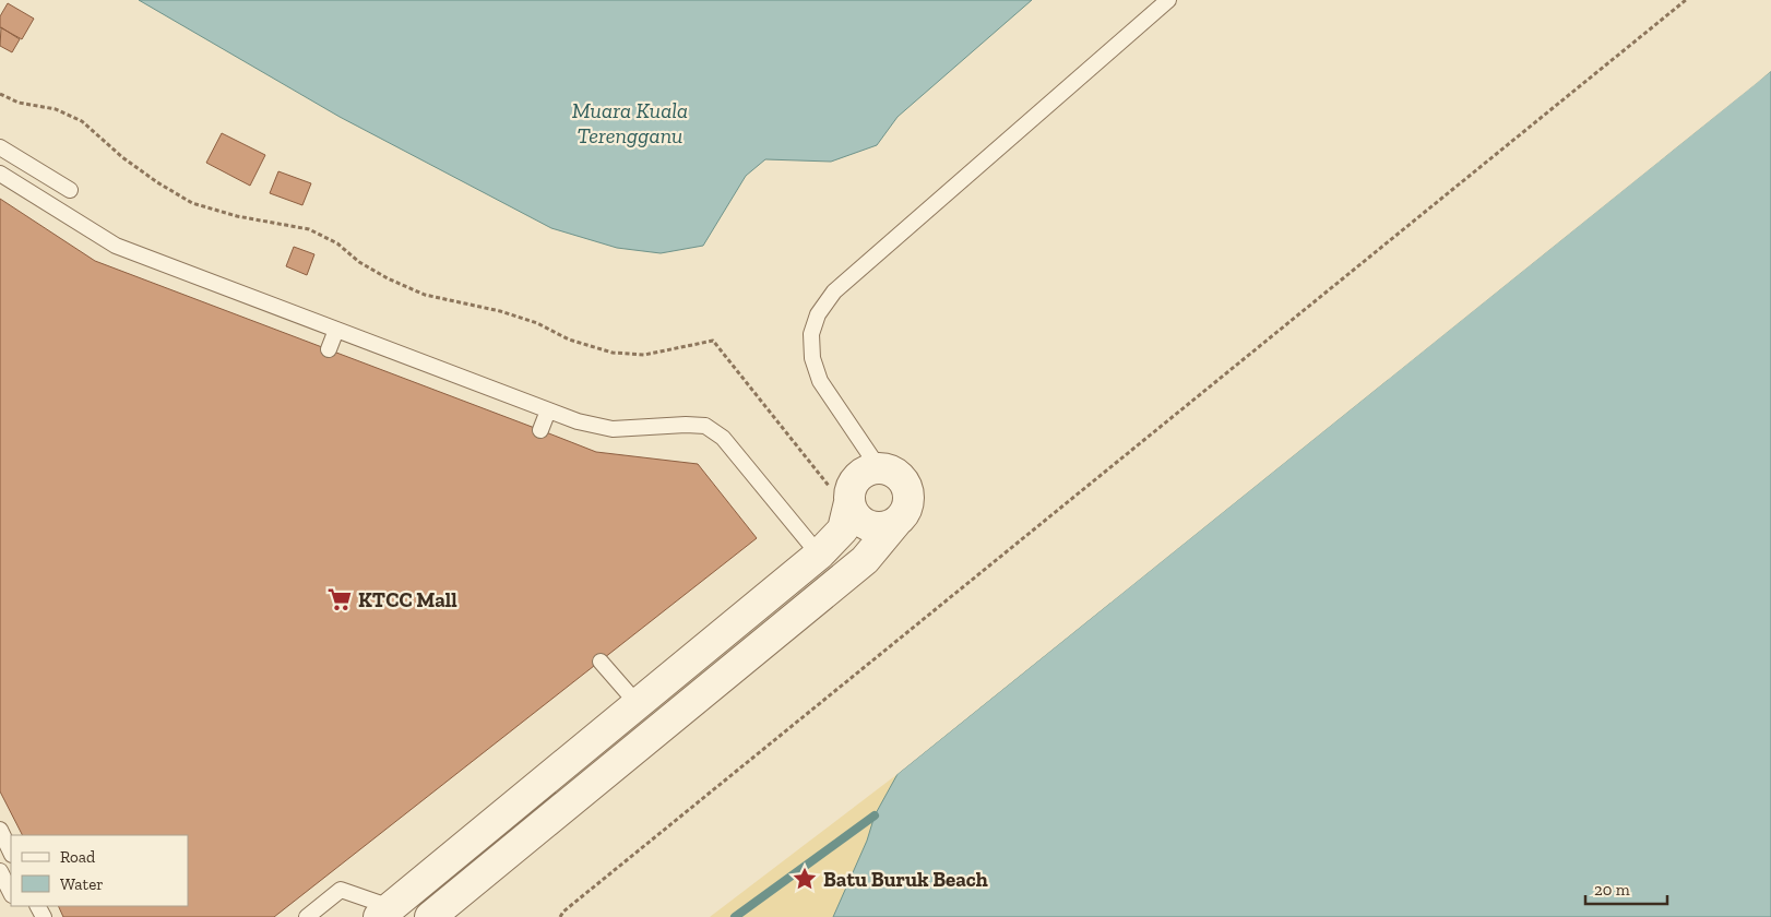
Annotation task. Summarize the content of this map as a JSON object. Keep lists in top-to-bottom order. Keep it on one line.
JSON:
{"water":["Muara Kuala Terengganu"],"places":{"supermarket":["KTCC Mall"],"place":["Batu Buruk Beach"]},"legend":["Road","Water"],"scale_bar":"20 m"}
